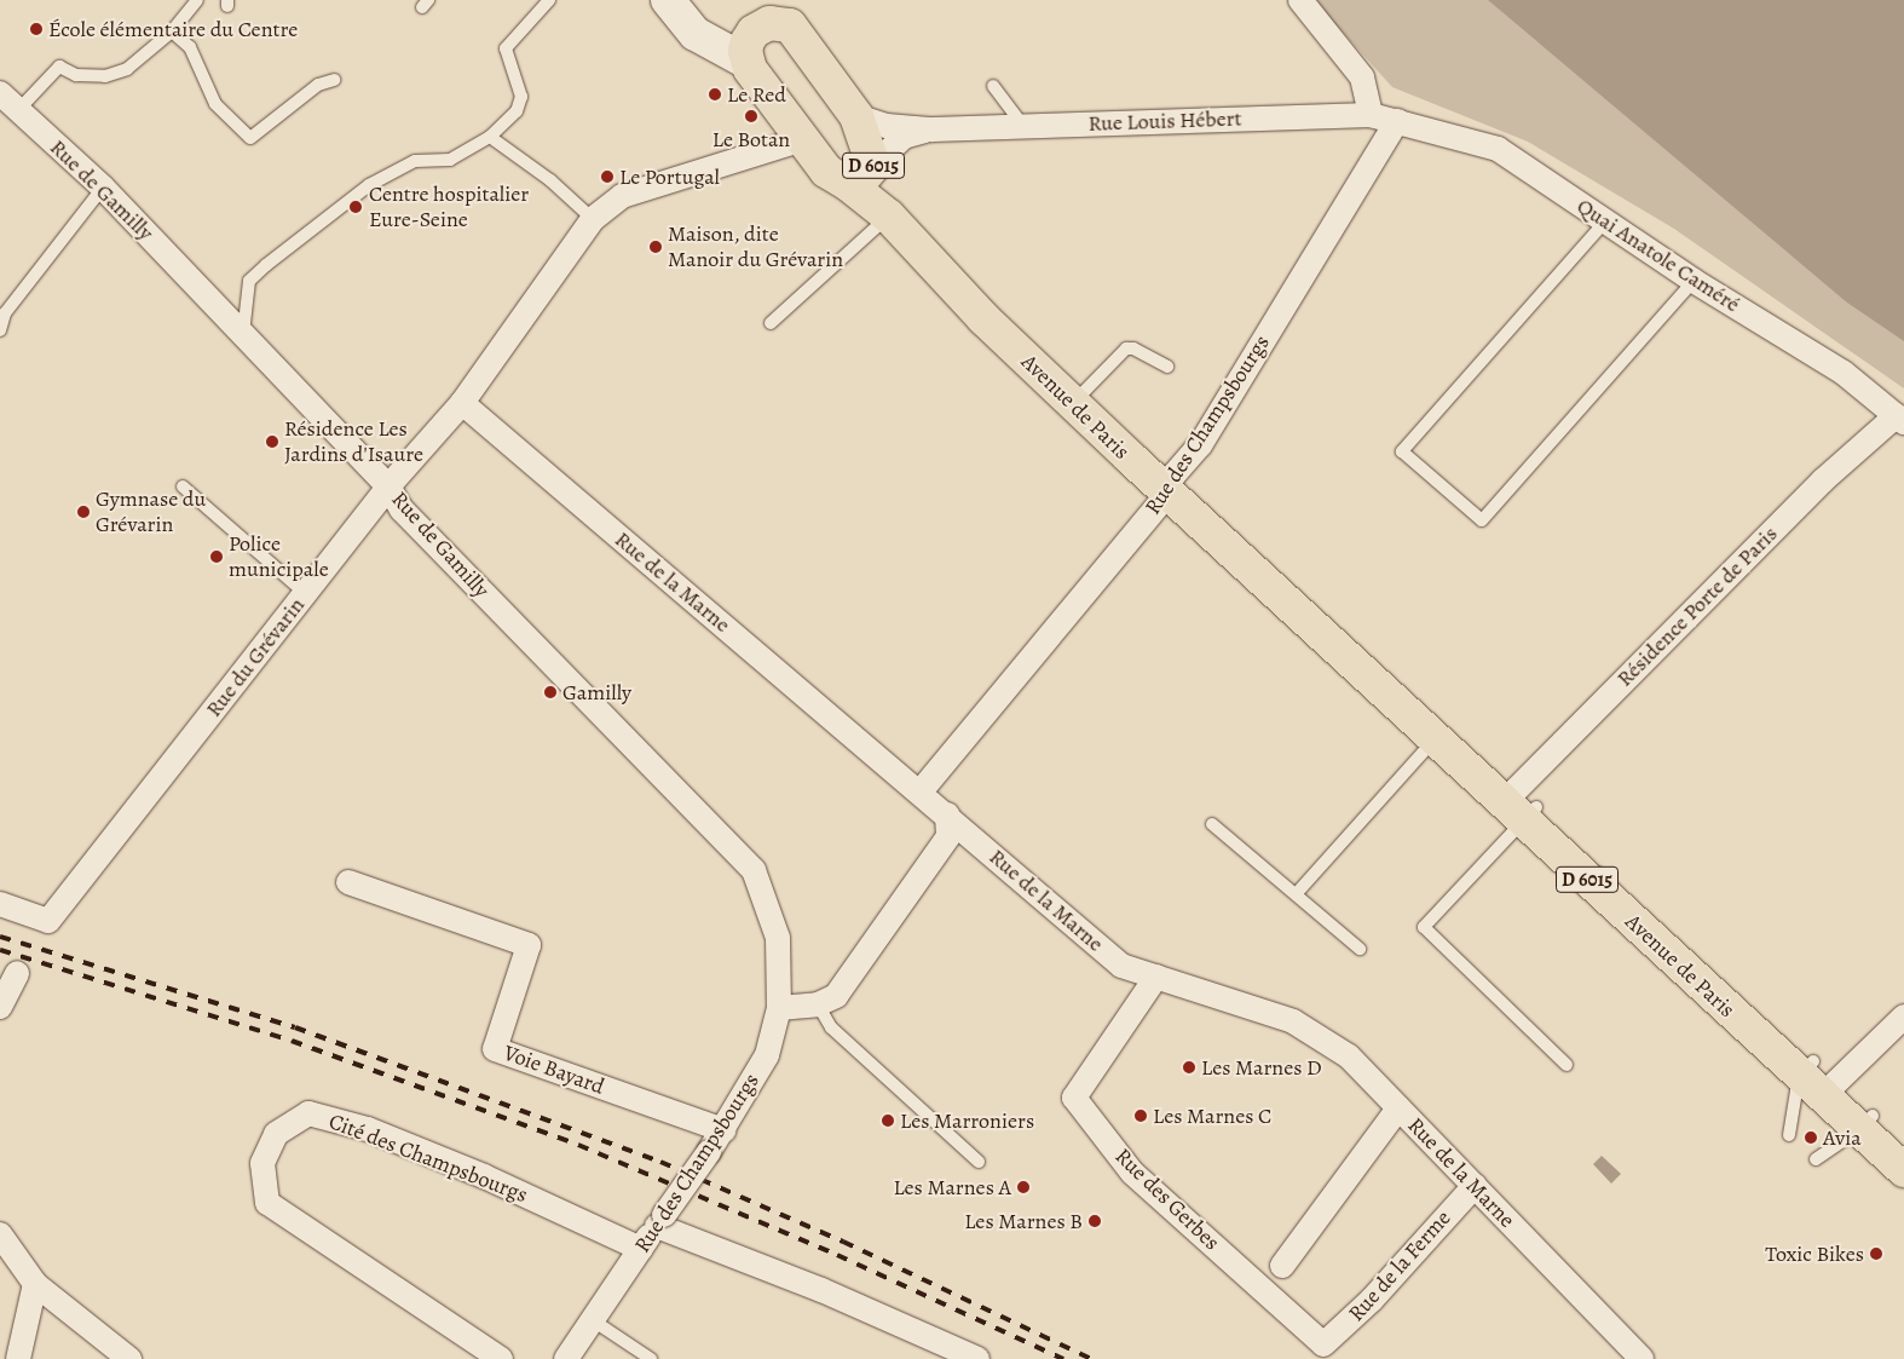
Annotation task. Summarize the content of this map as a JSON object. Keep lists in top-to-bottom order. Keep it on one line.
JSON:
{"streets":{"main road":["D 6015","Avenue de Paris"],"street":["Rue Louis Hébert","Rue de Gamilly","Quai Anatole Caméré","Rue des Champsbourgs","Rue de la Marne","Résidence Porte de Paris","Rue du Grévarin","Voie Bayard","Cité des Champsbourgs","Rue des Gerbes","Rue de la Ferme"]},"crossings":[["Rue Louis Hébert","D 6015"],["Rue Louis Hébert","Quai Anatole Caméré"],["Rue Louis Hébert","Avenue de Paris"],["Rue Louis Hébert","Rue des Champsbourgs"],["D 6015","Avenue de Paris"],["D 6015","Rue du Grévarin"],["Rue de Gamilly","Rue des Champsbourgs"],["Rue de Gamilly","Rue du Grévarin"],["Quai Anatole Caméré","Rue des Champsbourgs"],["Quai Anatole Caméré","Résidence Porte de Paris"],["Avenue de Paris","Rue des Champsbourgs"],["Avenue de Paris","Résidence Porte de Paris"],["Rue des Champsbourgs","Rue de la Marne"],["Rue des Champsbourgs","Voie Bayard"],["Rue des Champsbourgs","Cité des Champsbourgs"],["Rue de la Marne","Rue du Grévarin"],["Rue de la Marne","Rue des Gerbes"],["Rue de la Marne","Rue de la Ferme"],["Rue des Gerbes","Rue de la Ferme"]],"places":["École élémentaire du Centre","Le Red","Le Botan","Le Portugal","Centre hospitalier Eure-Seine","Maison, dite Manoir du Grévarin","Résidence Les Jardins d'Isaure","Gymnase du Grévarin","Police municipale","Gamilly","Les Marnes D","Les Marnes C","Les Marroniers","Avia","Les Marnes A","Les Marnes B","Toxic Bikes"]}
